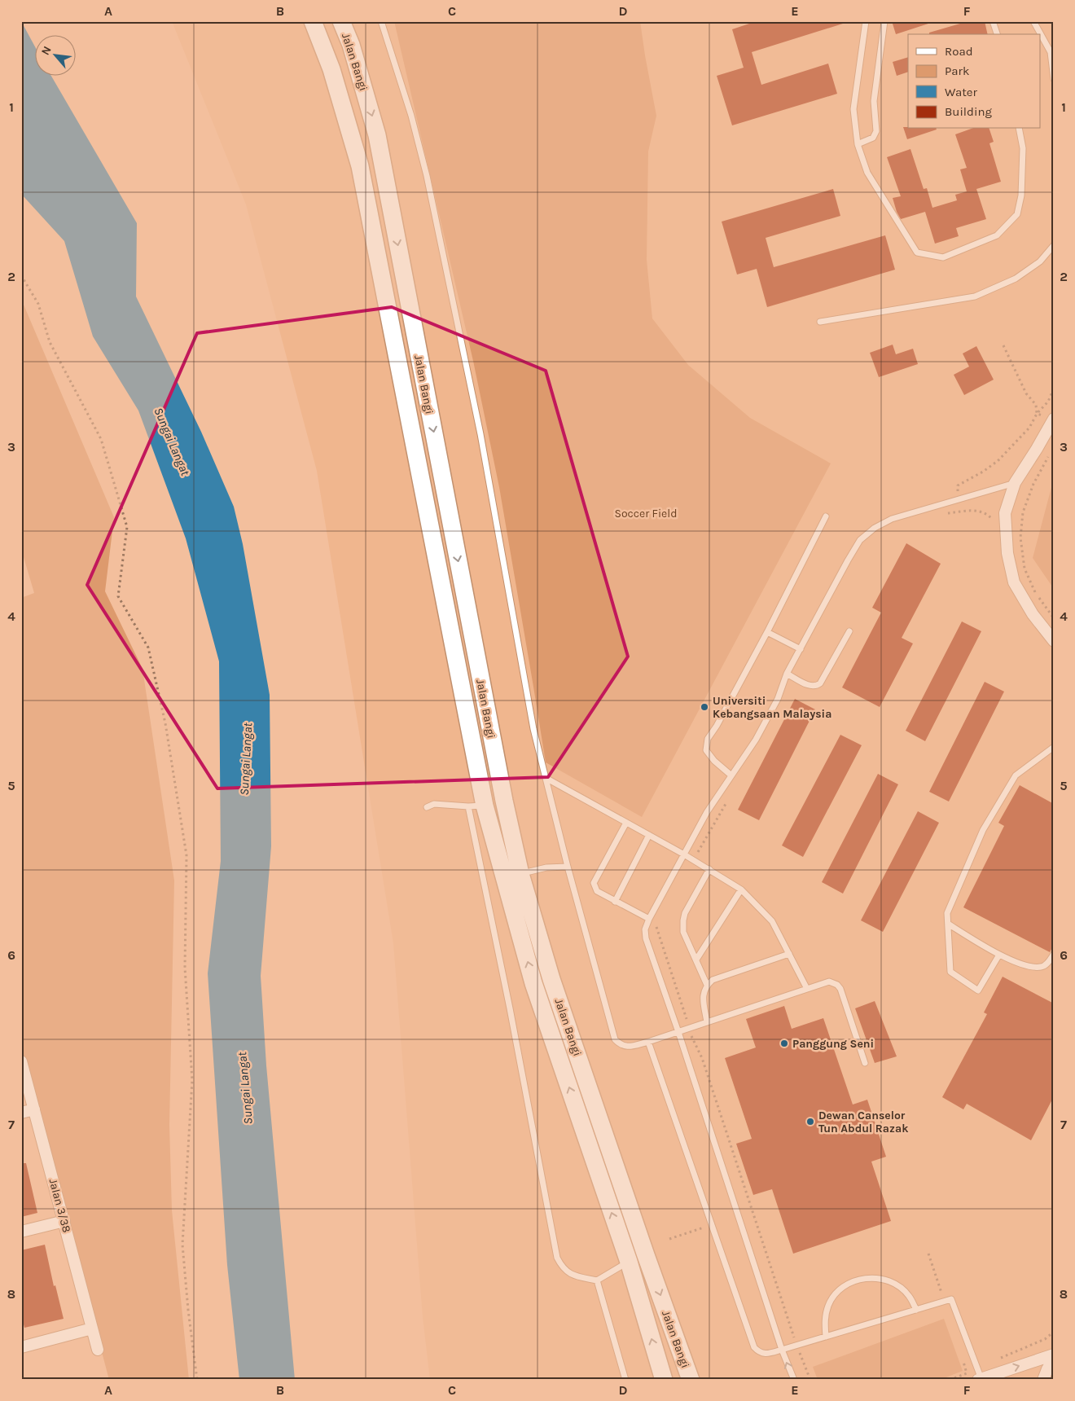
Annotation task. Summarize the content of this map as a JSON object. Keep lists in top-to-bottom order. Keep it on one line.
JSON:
{"streets":{"main road":["Jalan Bangi"],"street":["Jalan 3/38"]},"water":["Sungai Langat"],"parks":["Soccer Field"],"places":["Universiti Kebangsaan Malaysia","Panggung Seni","Dewan Canselor Tun Abdul Razak"],"legend":["Road","Park","Water","Building"],"north":"top left","grid":{"columns":["A","B","C","D","E","F"],"rows":["1","2","3","4","5","6","7","8"]}}
